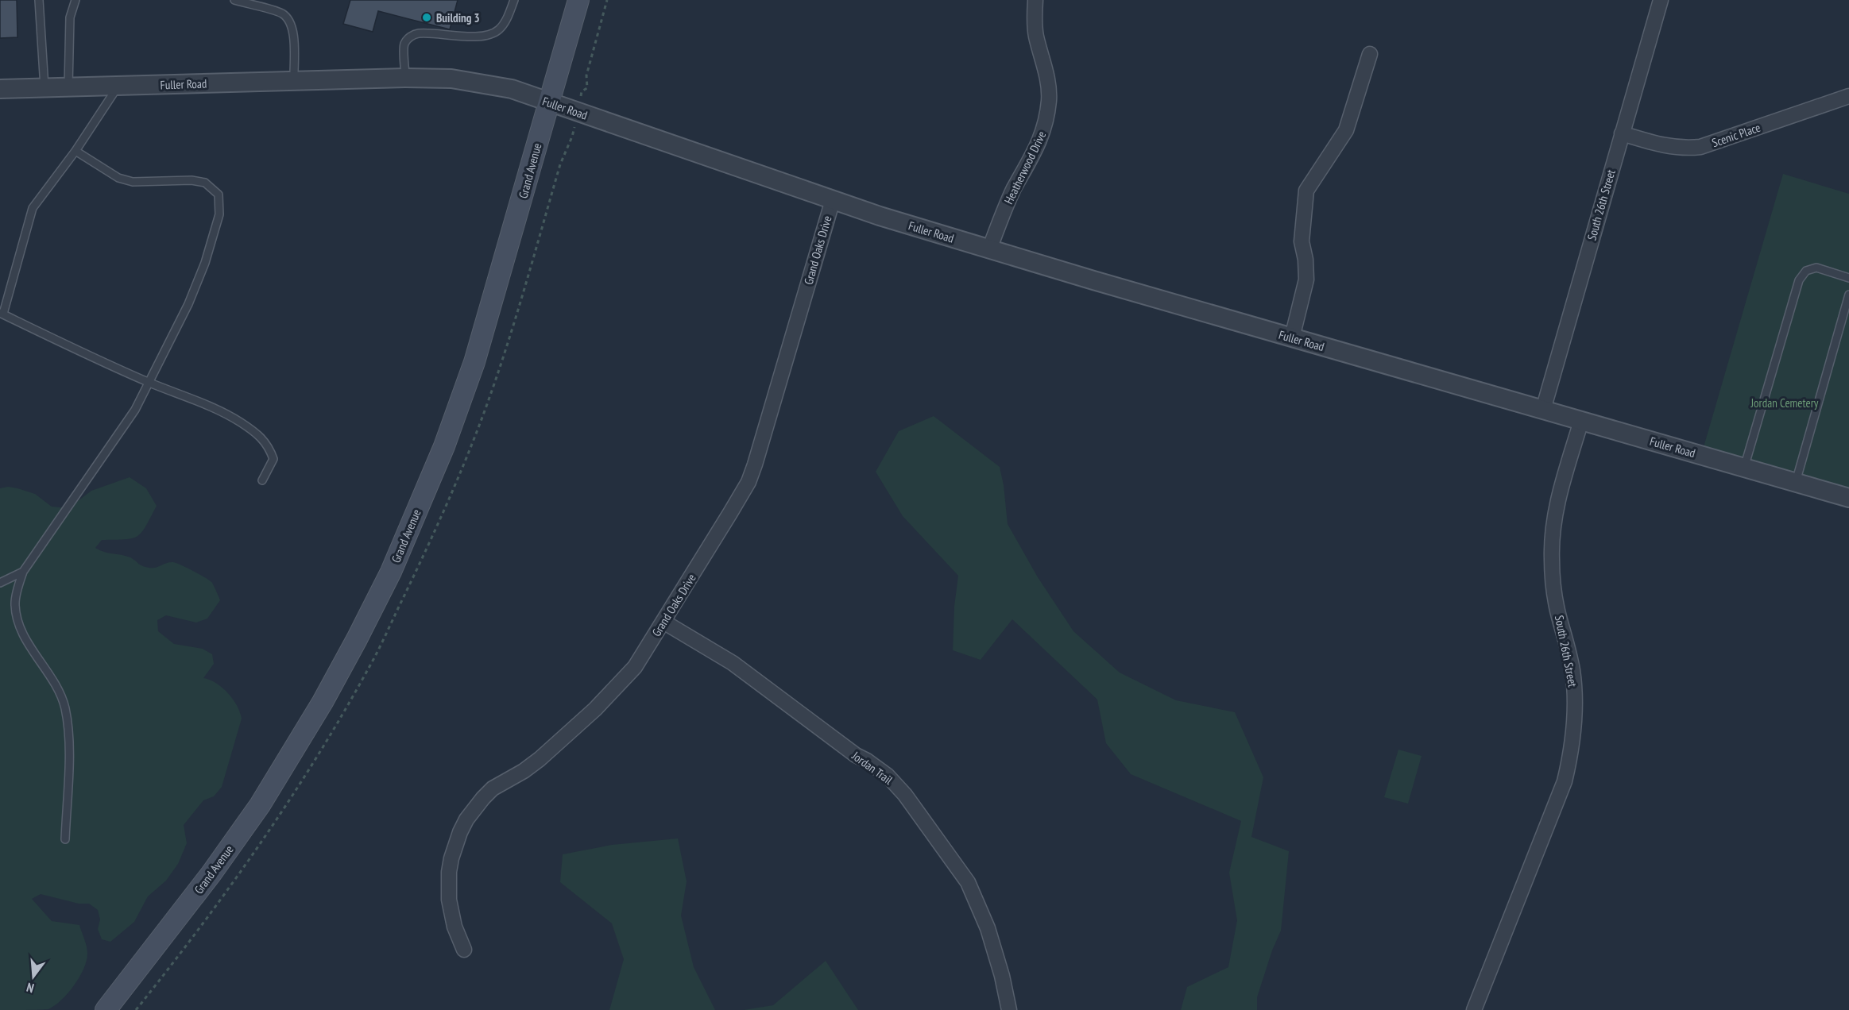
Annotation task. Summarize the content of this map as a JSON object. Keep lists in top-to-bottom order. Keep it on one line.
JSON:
{"streets":{"main road":["Grand Avenue"],"street":["Fuller Road","Scenic Place","Heatherwood Drive","South 26th Street","Grand Oaks Drive","Jordan Trail"]},"crossings":[["Fuller Road","Heatherwood Drive"],["Fuller Road","Grand Avenue"],["Fuller Road","South 26th Street"],["Fuller Road","Grand Oaks Drive"],["Scenic Place","South 26th Street"],["Grand Oaks Drive","Jordan Trail"]],"parks":["Jordan Cemetery"],"places":["Building 3"],"north":"bottom"}
